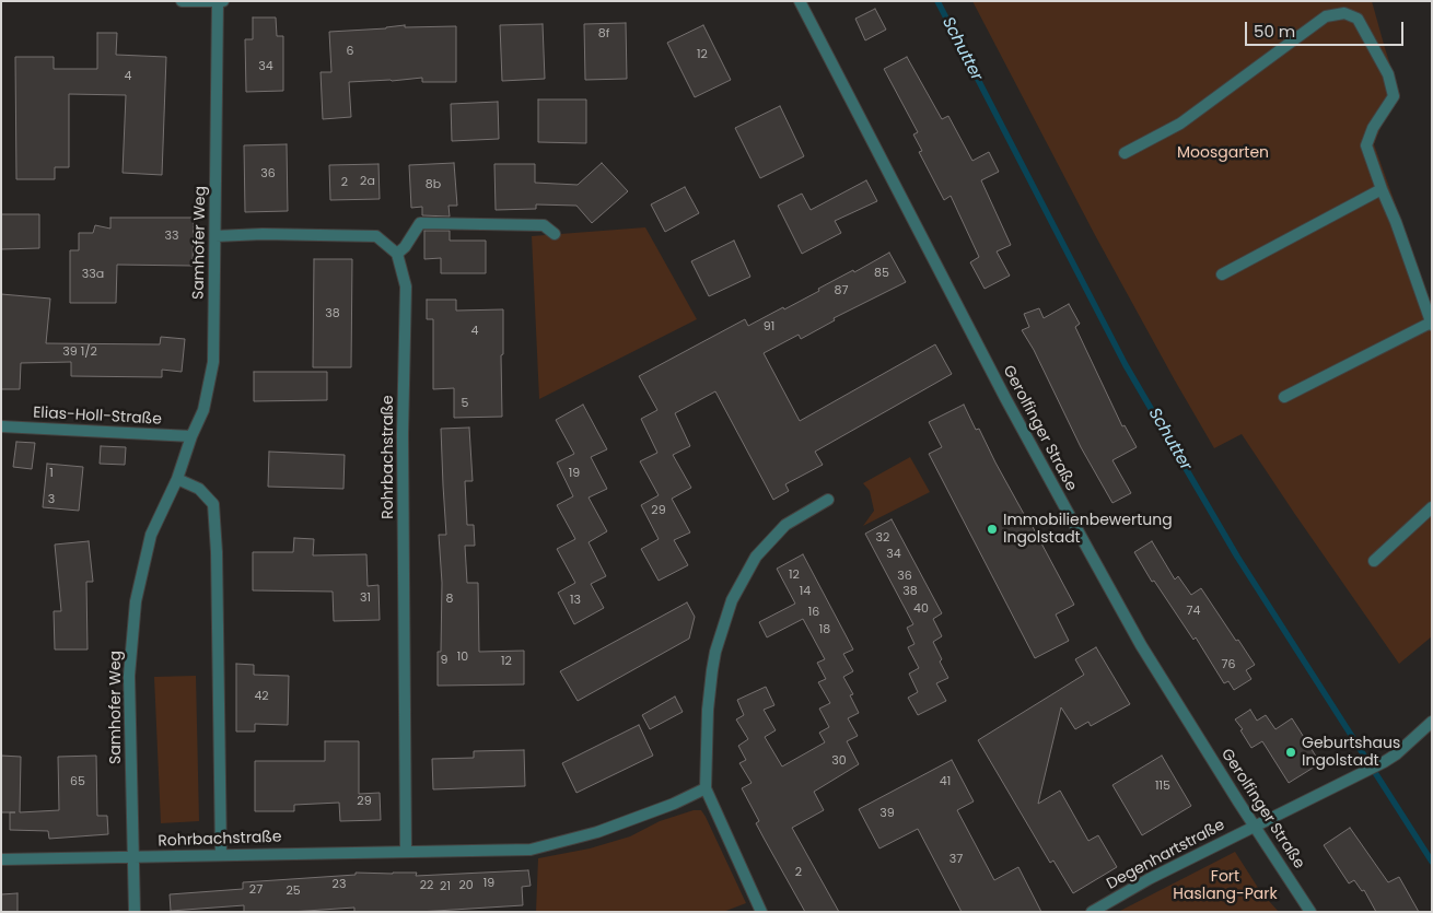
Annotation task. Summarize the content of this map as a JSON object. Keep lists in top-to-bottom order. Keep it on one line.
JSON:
{"streets":{"street":["Samhofer Weg","Elias-Holl-Straße","Gerolfinger Straße","Rohrbachstraße","Degenhartstraße"]},"crossings":[["Samhofer Weg","Elias-Holl-Straße"],["Samhofer Weg","Rohrbachstraße"],["Gerolfinger Straße","Degenhartstraße"]],"water":["Schutter"],"parks":["Moosgarten","Fort Haslang-Park"],"places":["Immobilienbewertung Ingolstadt","Geburtshaus Ingolstadt"],"house_numbers":["8f","6","12","34","4","36","2a","2","8b","33","85","33a","87","38","91","4","39 1/2","5","1","19","3","29","32","34","12","36","14","38","31","8","13","40","74","16","18","10","9","12","76","42","30","65","41","115","29","39","37","2","19","23","22","20","21","27","25"],"scale_bar":"50 m"}
